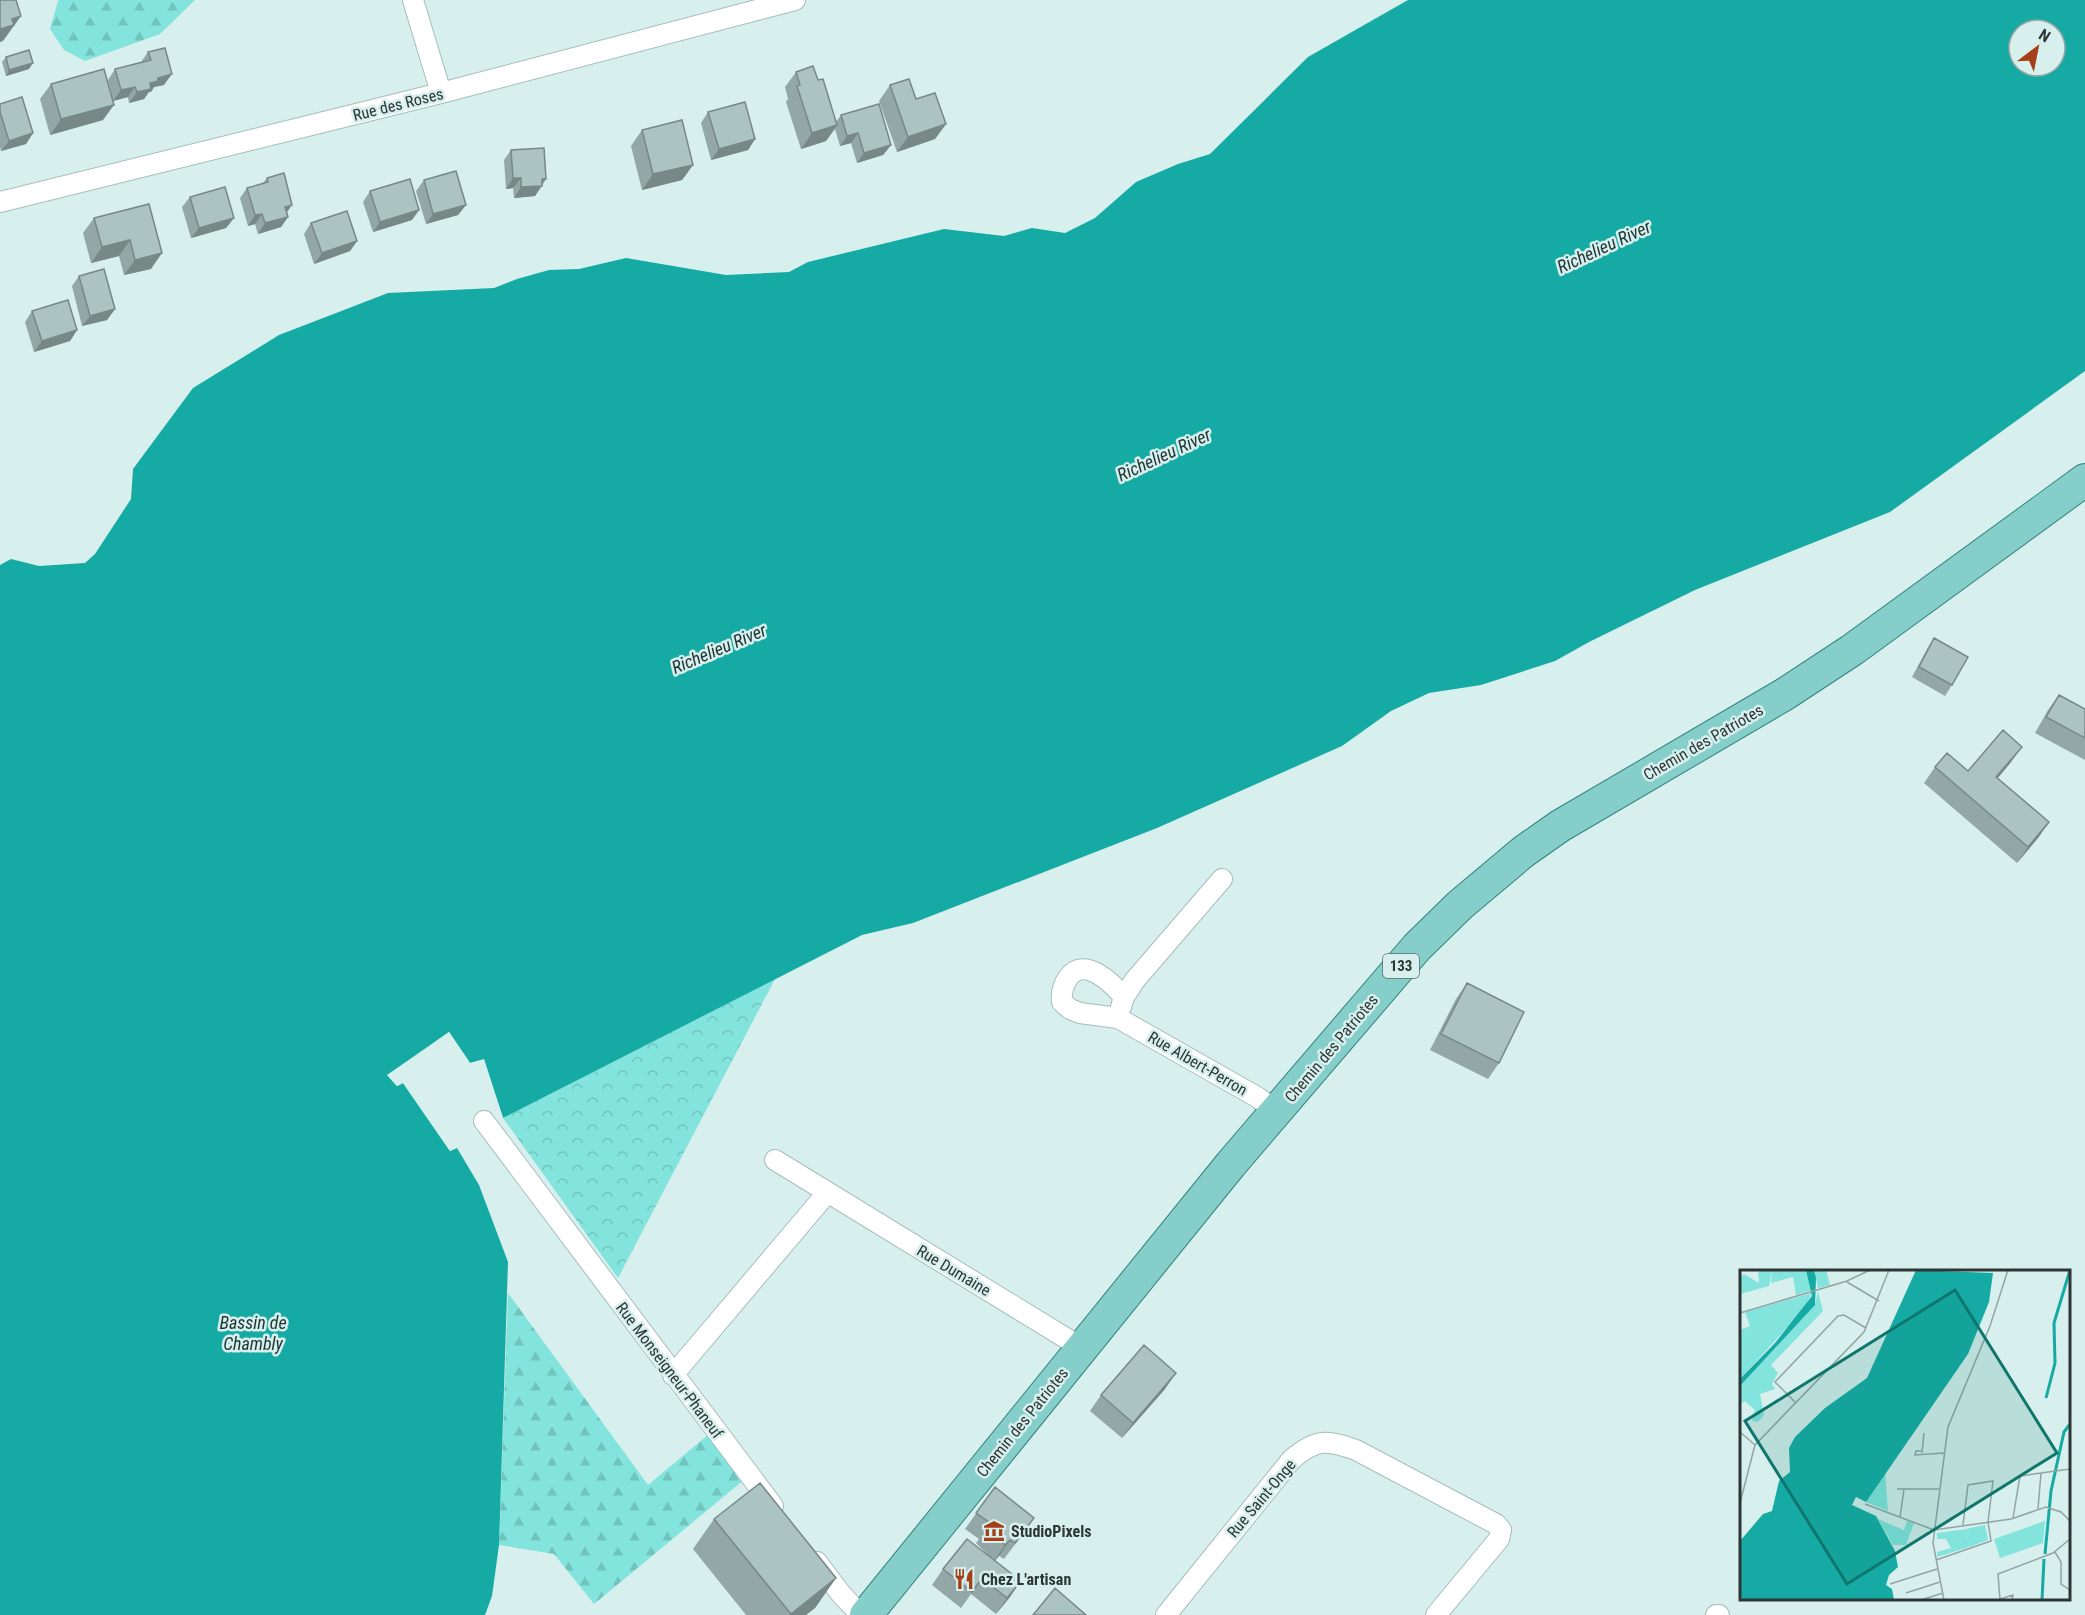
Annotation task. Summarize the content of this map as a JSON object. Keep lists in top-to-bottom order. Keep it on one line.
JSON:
{"streets":{"main road":["Chemin des Patriotes","133"],"street":["Rue des Roses","Rue Albert-Perron","Rue Dumaine","Rue Monseigneur-Phaneuf","Rue Saint-Onge"]},"crossings":[["Chemin des Patriotes","Rue Albert-Perron"],["Chemin des Patriotes","Rue Dumaine"]],"water":["Richelieu River","Bassin de Chambly"],"places":{"museum":["StudioPixels"],"restaurant":["Chez L'artisan"]},"north":"top right"}
